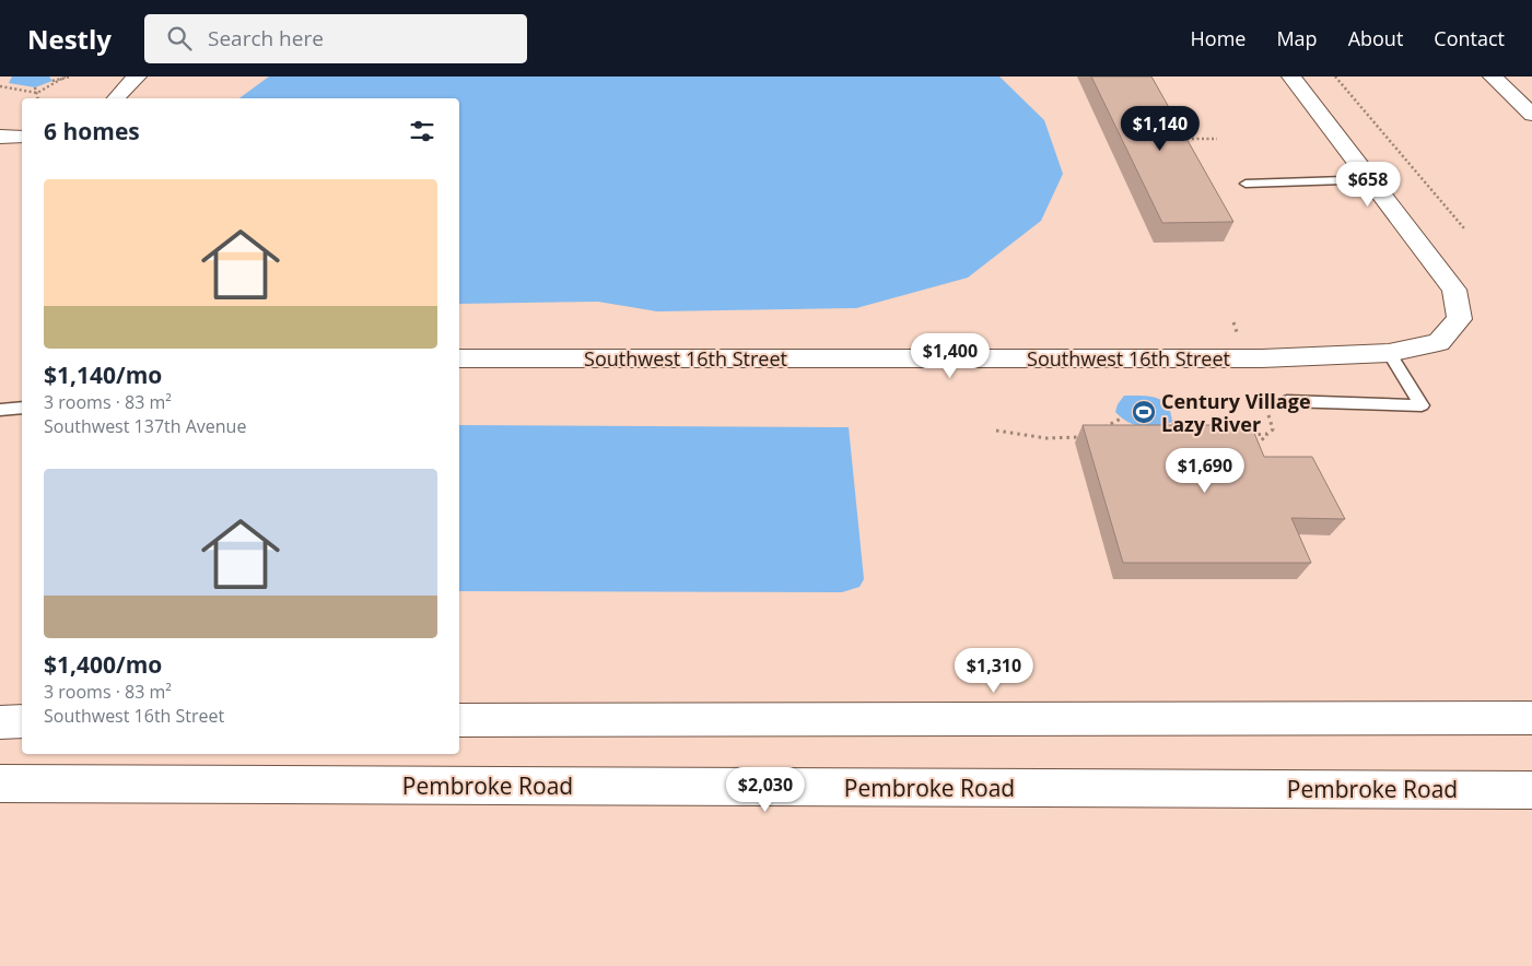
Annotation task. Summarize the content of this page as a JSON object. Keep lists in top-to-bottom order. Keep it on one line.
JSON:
{"streets":{"main road":["Southwest 16th Street","Pembroke Road"]},"places":{"sports":["Century Village Lazy River"]},"page":{"header":"Nestly","search":"Search here","nav":["Home","Map","About","Contact"],"heading":"6 homes","price":["$1,140","$658","$1,400","$1,690","$1,310","$2,030"],"list":[{"name":"$1,140/mo","note":"3 rooms · 83 m² · Southwest 137th Avenue"},{"name":"$1,400/mo","note":"3 rooms · 83 m² · Southwest 16th Street"}]}}
